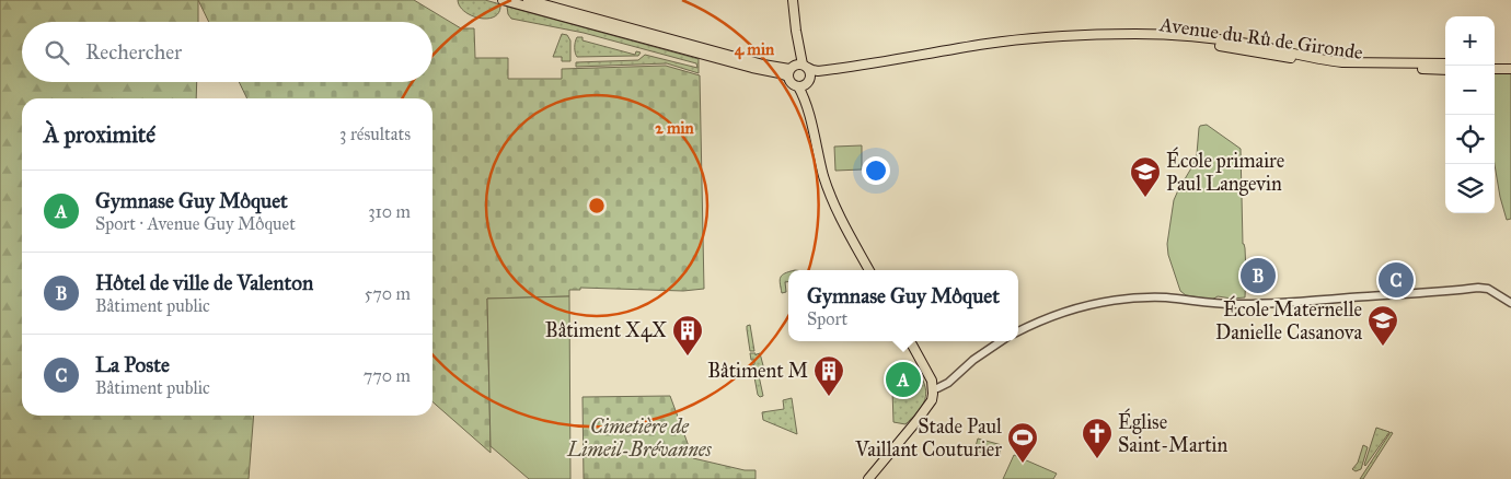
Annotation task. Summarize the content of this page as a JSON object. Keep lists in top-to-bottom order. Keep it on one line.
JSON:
{"streets":{"main road":["Avenue du Rû de Gironde"]},"parks":["Cimetière de Limeil-Brévannes"],"places":{"school or university":["École primaire Paul Langevin","École Maternelle Danielle Casanova"],"building":["Bâtiment X4X","Bâtiment M"],"church":["Église Saint-Martin"],"sports":["Stade Paul Vaillant Couturier"]},"page":{"map_buttons":["+","−"],"search":"Rechercher","heading":["À proximité","3 résultats"],"list":[{"mark":"A","name":"Gymnase Guy Môquet","note":"Sport · Avenue Guy Môquet","value":"310 m"},{"mark":"B","name":"Hôtel de ville de Valenton","note":"Bâtiment public","value":"570 m"},{"mark":"C","name":"La Poste","note":"Bâtiment public","value":"770 m"}],"pins":["B","C","A"],"popup":["Gymnase Guy Môquet","Sport"]},"rings":["4 min","2 min"]}
